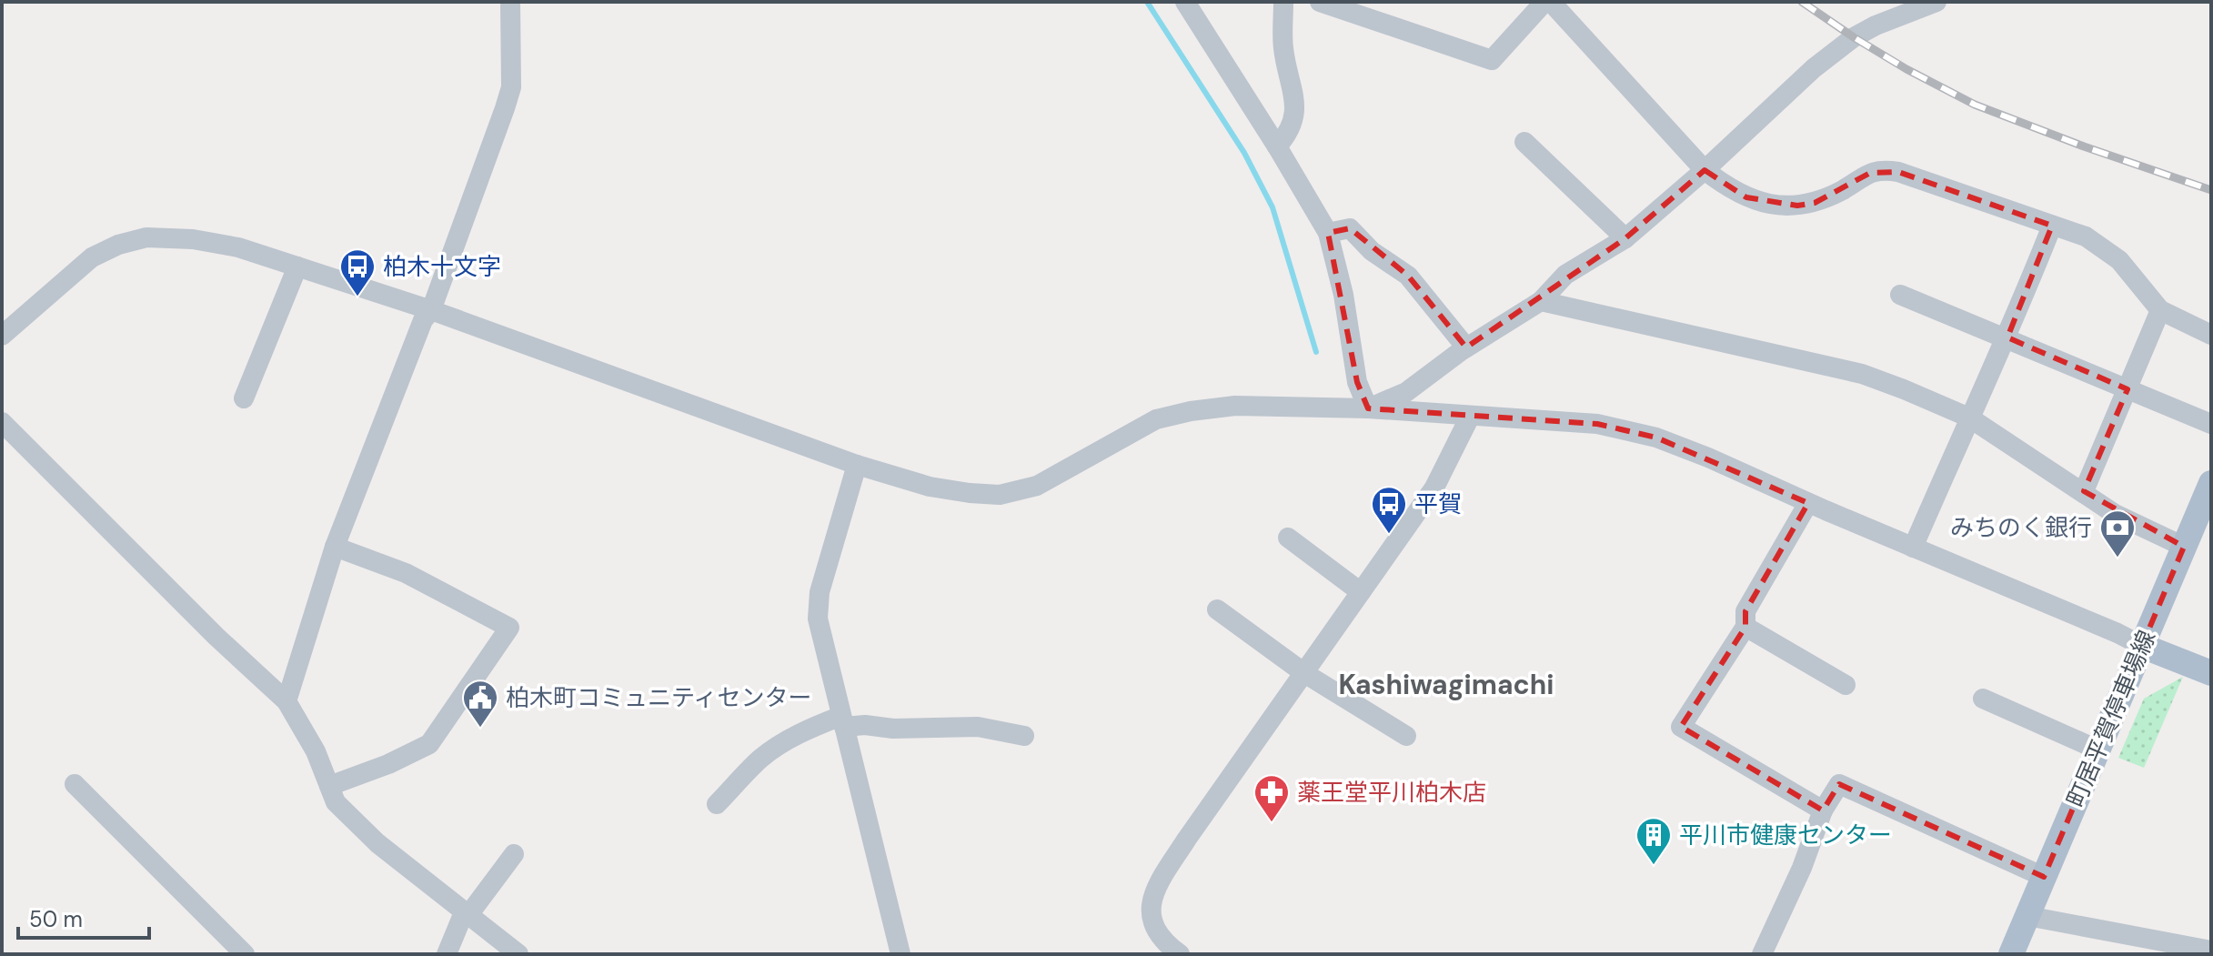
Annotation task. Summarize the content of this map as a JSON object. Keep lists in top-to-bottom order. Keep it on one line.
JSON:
{"streets":{"main road":["町居平賀停車場線"]},"districts":["Kashiwagimachi"],"places":{"bus stop":["柏木十文字","平賀"],"bank":["みちのく銀行"],"public building":["柏木町コミュニティセンター"],"pharmacy":["薬王堂平川柏木店"],"building":["平川市健康センター"]},"scale_bar":"50 m"}
